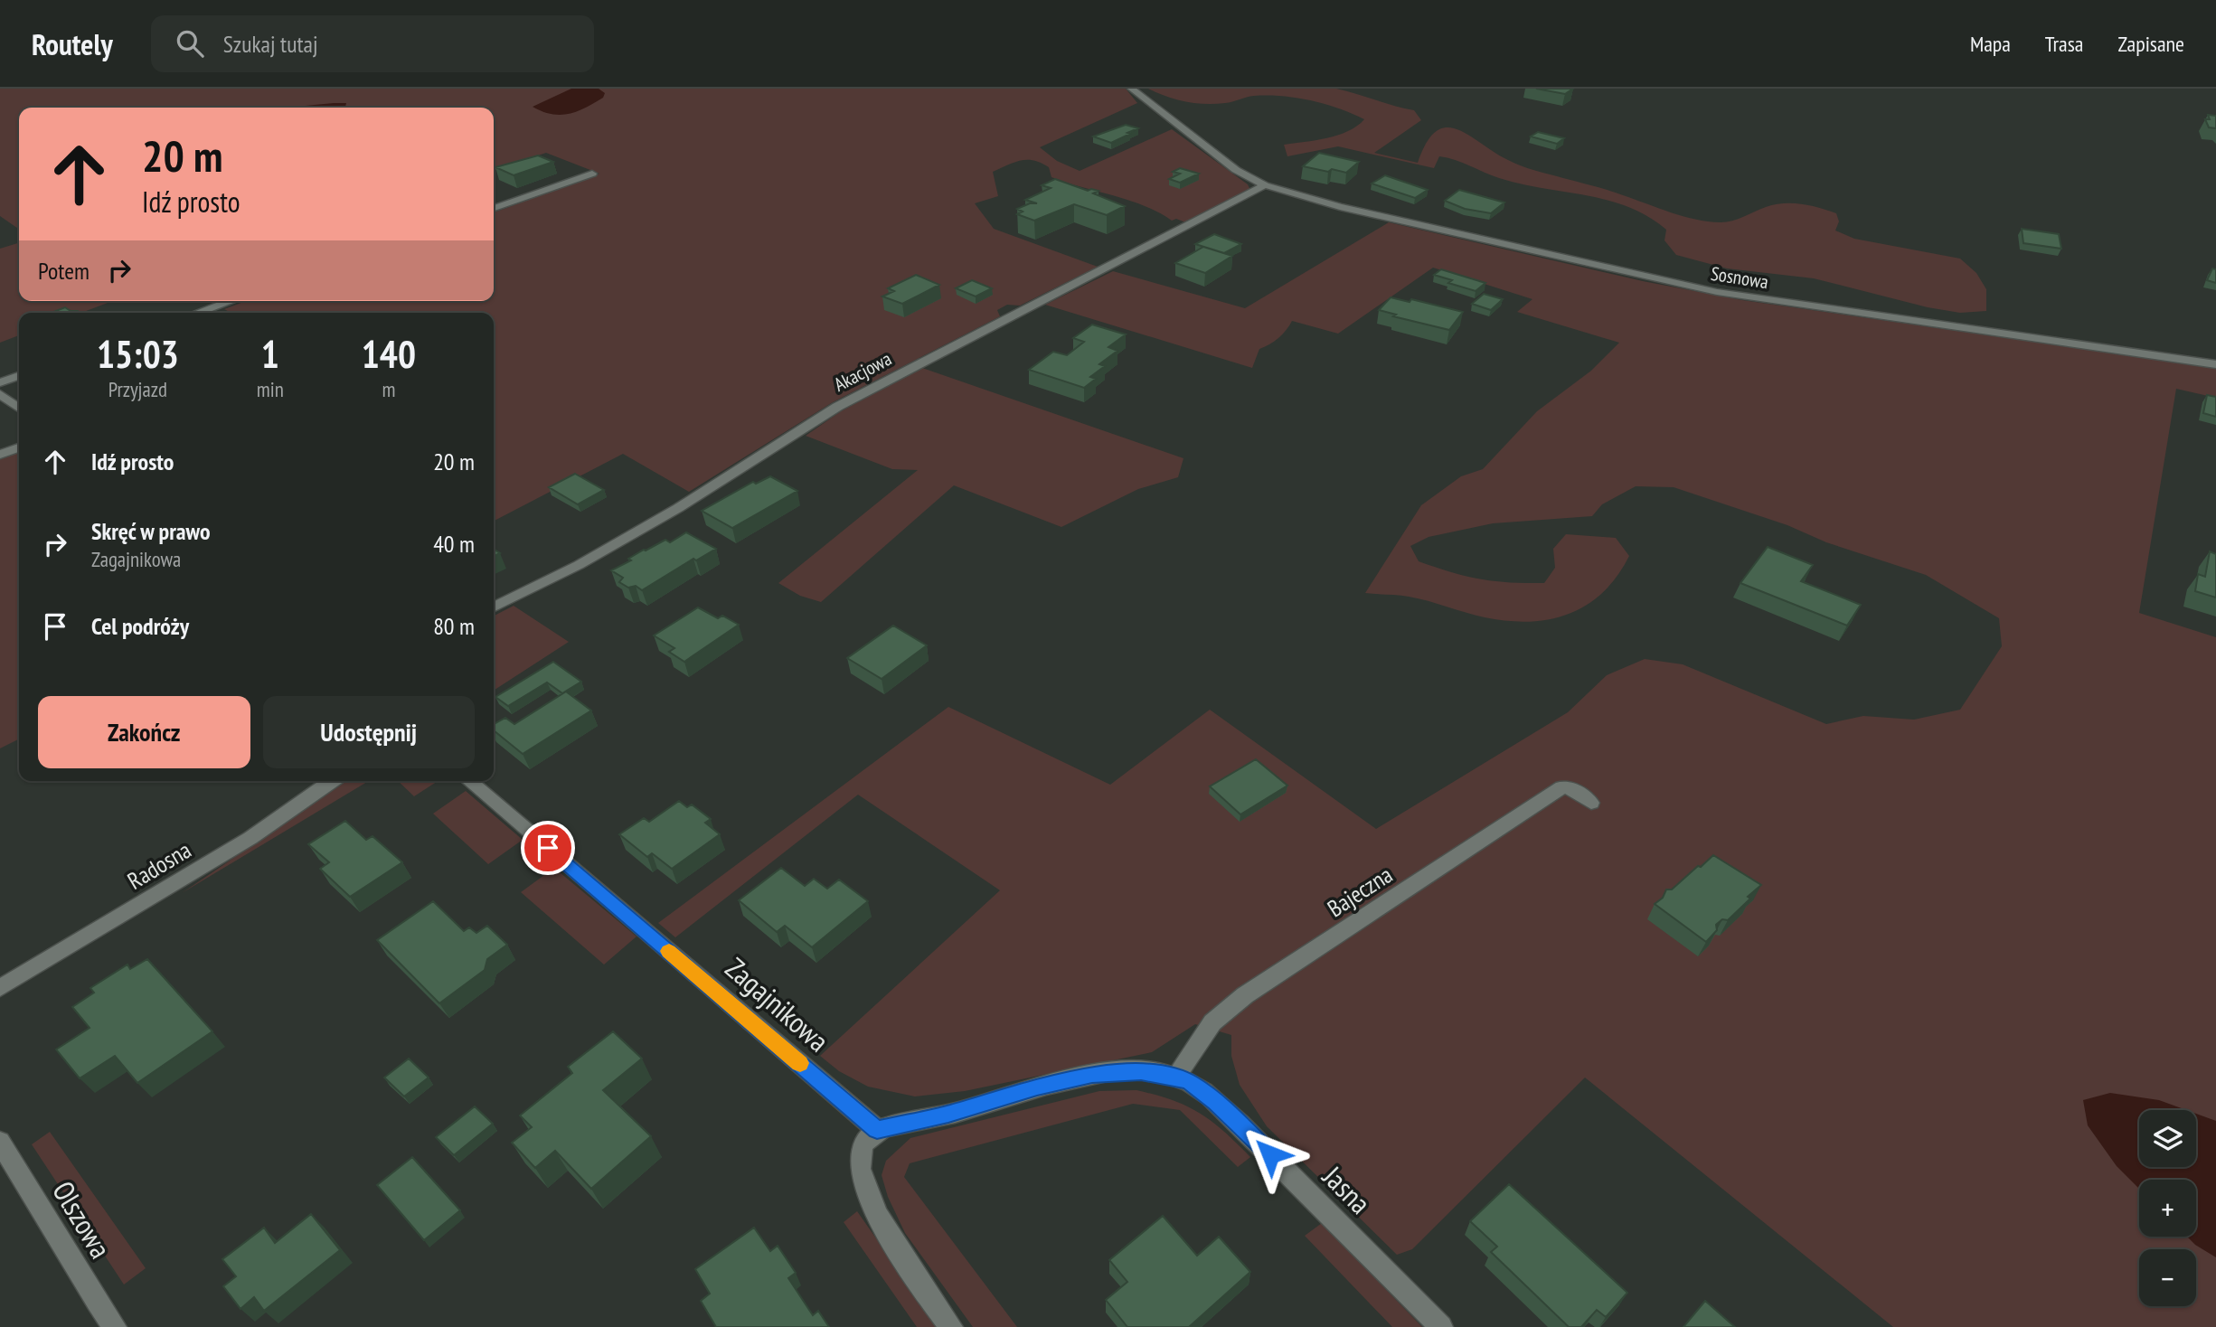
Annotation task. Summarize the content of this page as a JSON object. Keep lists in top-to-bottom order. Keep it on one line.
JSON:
{"streets":{"street":["Sosnowa","Akacjowa","Radosna","Bajeczna","Zagajnikowa","Jasna","Olszowa"]},"crossings":[["Sosnowa","Akacjowa"],["Bajeczna","Jasna"]],"page":{"header":"Routely","search":"Szukaj tutaj","nav":["Mapa","Trasa","Zapisane"],"turn":["20 m","Idź prosto"],"then":"Potem","eta":["15:03","Przyjazd","1","min","140","m"],"list":[{"name":"Idź prosto","value":"20 m"},{"name":"Skręć w prawo","note":"Zagajnikowa","value":"40 m"},{"name":"Cel podróży","value":"80 m"}],"buttons":["Zakończ","Udostępnij"],"map_buttons":["+","−"]}}
